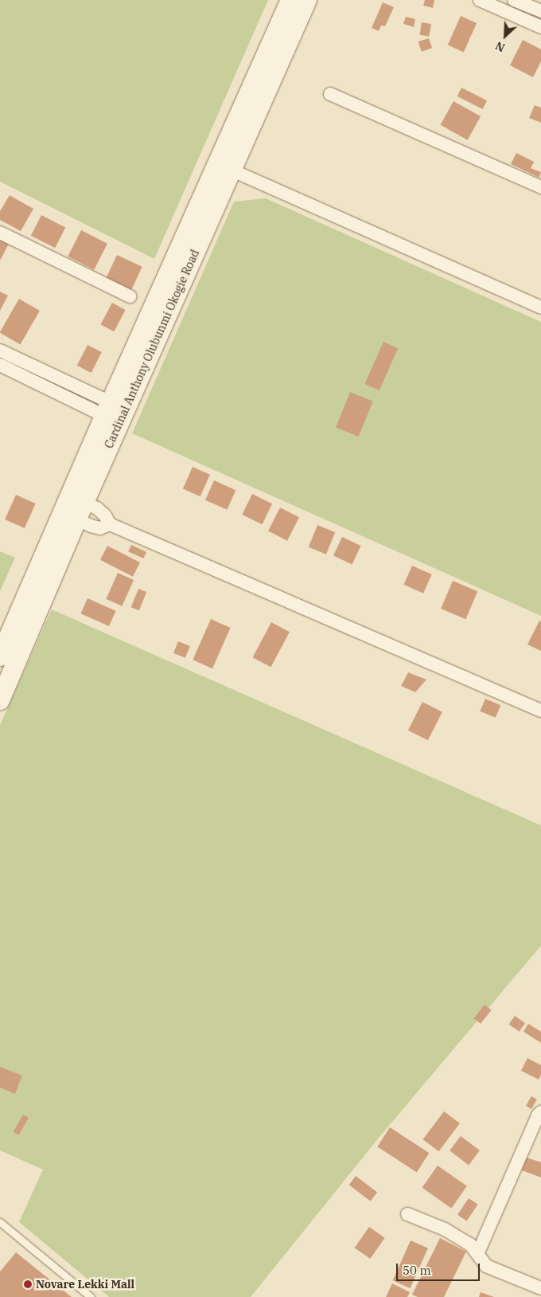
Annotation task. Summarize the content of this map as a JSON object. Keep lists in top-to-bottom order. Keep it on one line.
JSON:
{"streets":{"street":["Cardinal Anthony Olubunmi Okogie Road"]},"places":["Novare Lekki Mall"],"scale_bar":"50 m","north":"bottom left"}
